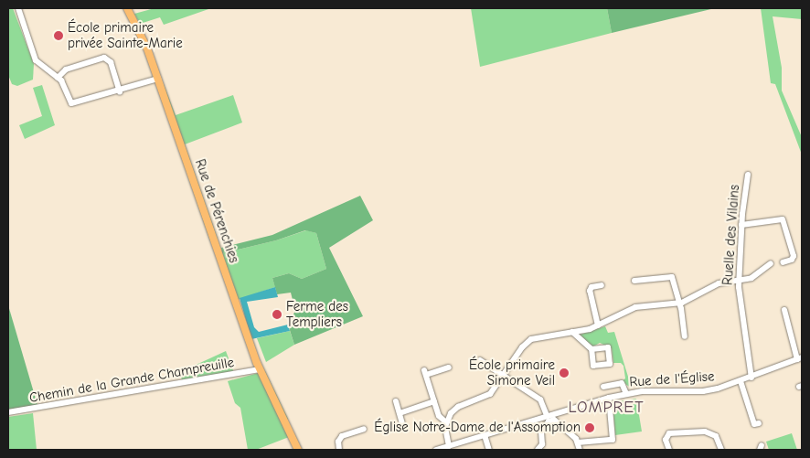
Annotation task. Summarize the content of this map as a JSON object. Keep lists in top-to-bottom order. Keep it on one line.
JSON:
{"streets":{"main road":["Rue de Pérenchies"],"street":["Ruelle des Vilains","Rue de l'Église","Chemin de la Grande Champreuille"]},"crossings":[["Rue de Pérenchies","Chemin de la Grande Champreuille"],["Ruelle des Vilains","Rue de l'Église"]],"districts":["LOMPRET"],"places":["École primaire privée Sainte-Marie","Ferme des Templiers","École primaire Simone Veil","Église Notre-Dame de l'Assomption"]}
